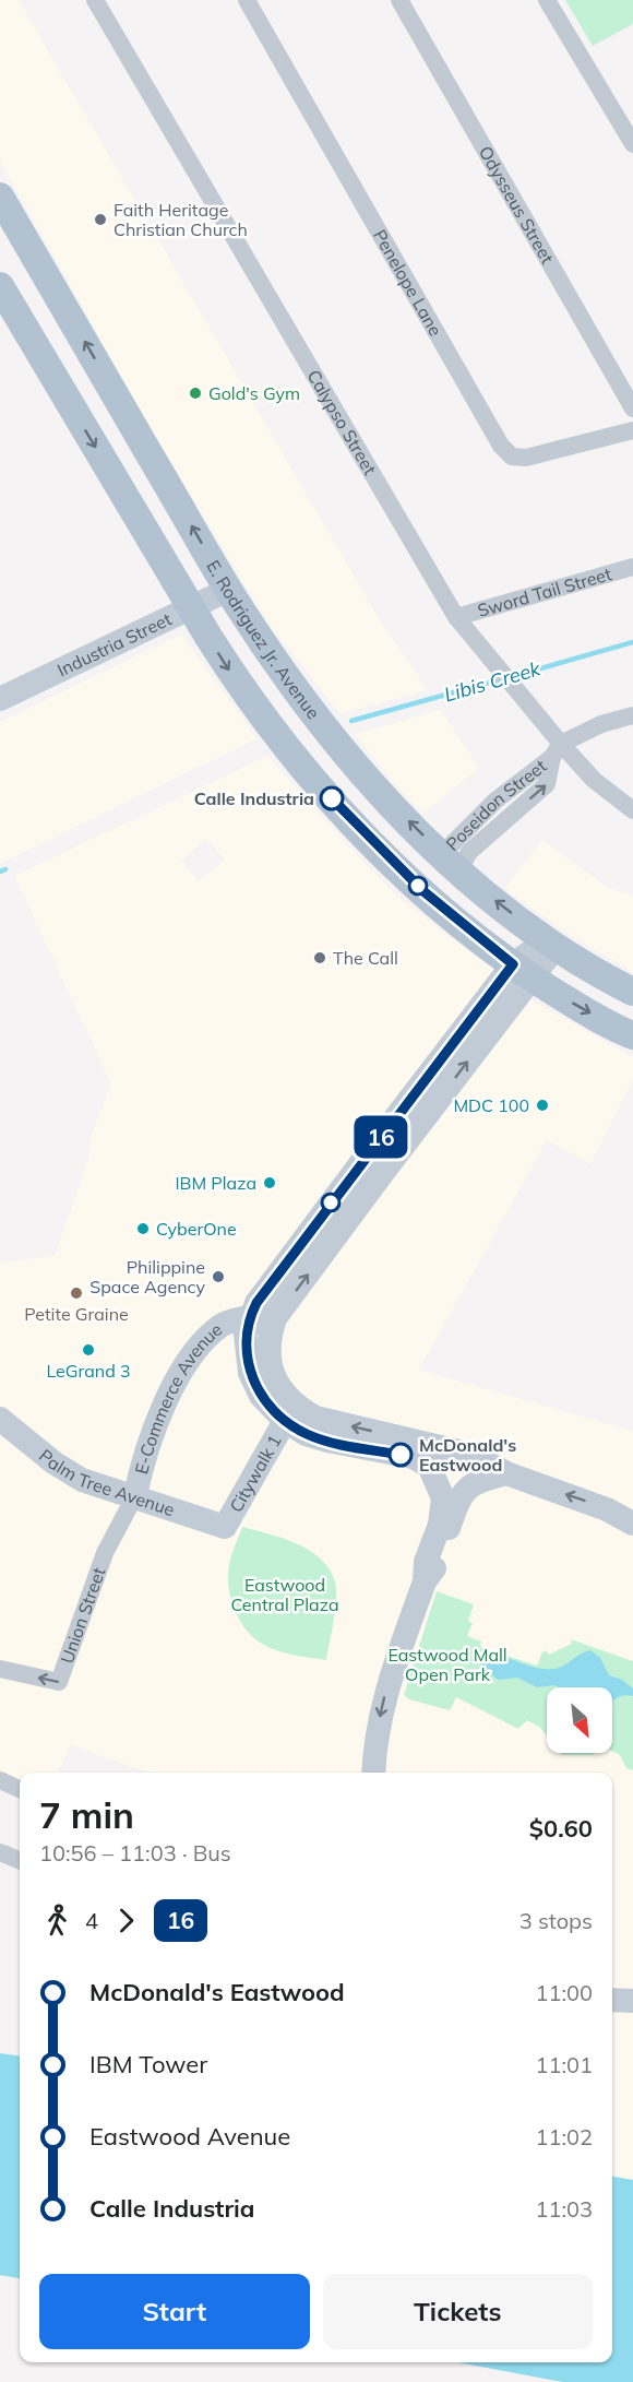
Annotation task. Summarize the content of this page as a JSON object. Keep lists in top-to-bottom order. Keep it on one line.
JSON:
{"streets":{"main road":["E. Rodriguez Jr. Avenue"],"street":["Odysseus Street","Penelope Lane","Calypso Street","Sword Tail Street","Industria Street","Poseidon Street","E-Commerce Avenue","Citywalk 1","Palm Tree Avenue","Union Street"]},"crossings":[["Calypso Street","Sword Tail Street"],["Calypso Street","Poseidon Street"],["E. Rodriguez Jr. Avenue","Industria Street"],["E. Rodriguez Jr. Avenue","Poseidon Street"],["E-Commerce Avenue","Palm Tree Avenue"],["E-Commerce Avenue","Union Street"],["Citywalk 1","Palm Tree Avenue"],["Palm Tree Avenue","Union Street"]],"one_way":["Union Street"],"water":["Libis Creek"],"parks":["Eastwood Central Plaza","Eastwood Mall Open Park"],"places":["Faith Heritage Christian Church","Gold's Gym","Calle Industria","The Call","MDC 100","IBM Plaza","CyberOne","Philippine Space Agency","Petite Graine","LeGrand 3","McDonald's Eastwood"],"lines":["bus line 16"],"north":"bottom right","page":{"on_map":"16","heading":["7 min","10:56 – 11:03 · Bus","$0.60"],"legs":["4","16","3 stops"],"list":[{"name":"McDonald's Eastwood","value":"11:00"},{"name":"IBM Tower","value":"11:01"},{"name":"Eastwood Avenue","value":"11:02"},{"name":"Calle Industria","value":"11:03"}],"buttons":["Start","Tickets"]}}
